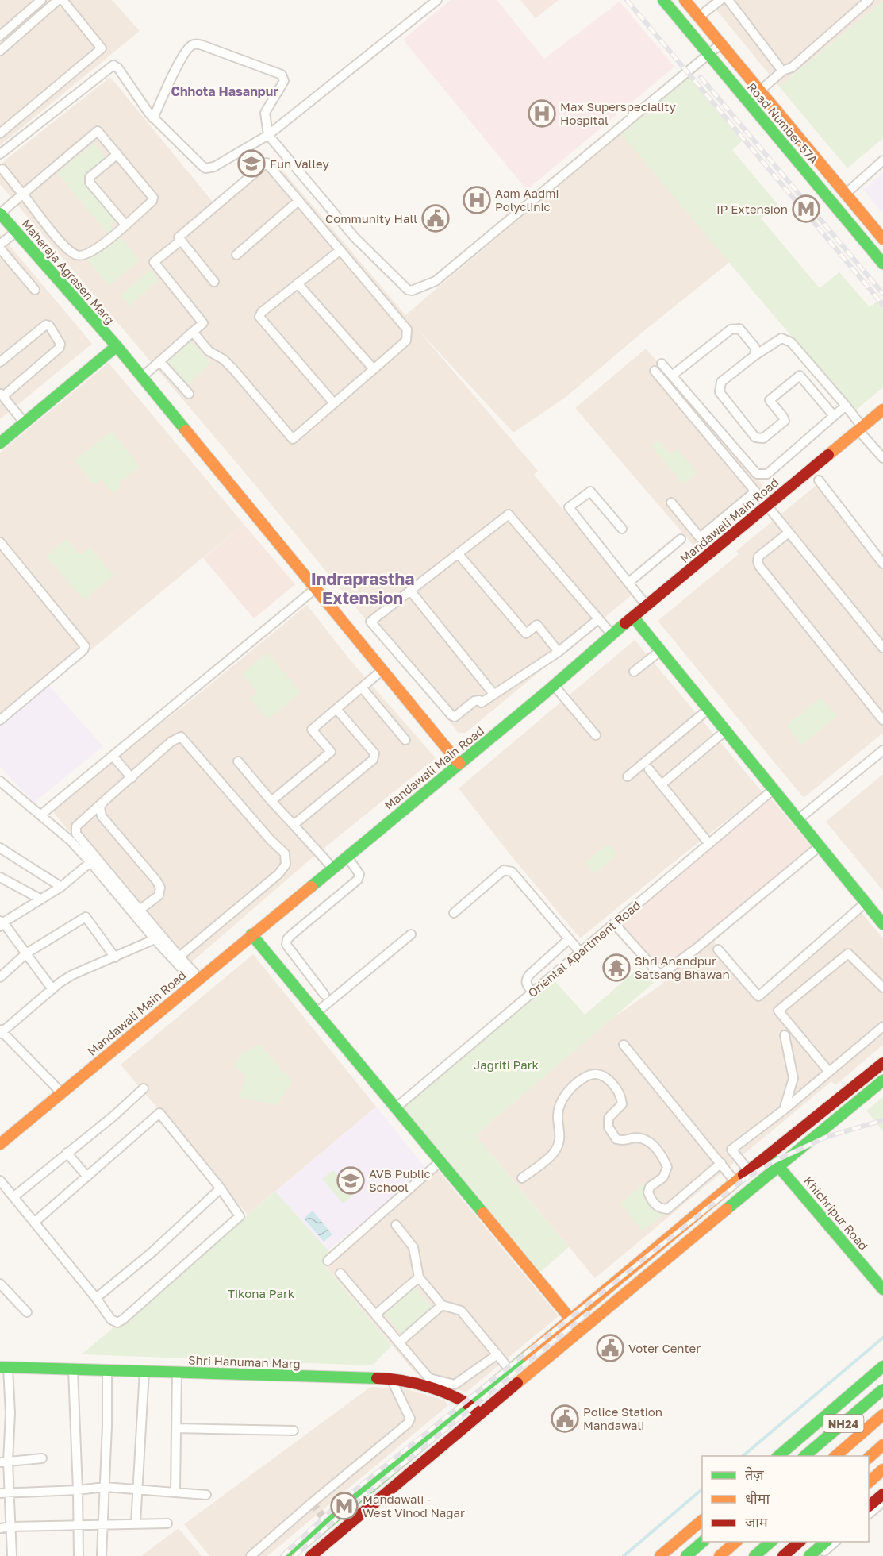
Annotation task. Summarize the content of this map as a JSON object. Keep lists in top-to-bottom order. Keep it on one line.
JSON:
{"streets":{"main road":["Road Number 57A","Maharaja Agrasen Marg","Mandawali Main Road","Khichripur Road","Shri Hanuman Marg","NH24"],"street":["Oriental Apartment Road"]},"crossings":[["Maharaja Agrasen Marg","Mandawali Main Road"]],"districts":["Chhota Hasanpur","Indraprastha Extension"],"parks":["Jagriti Park","Tikona Park"],"places":{"hospital":["Max Superspeciality Hospital","Aam Aadmi Polyclinic"],"school or university":["Fun Valley","AVB Public School"],"metro station":["IP Extension","Mandawali - West Vinod Nagar"],"public building":["Community Hall","Voter Center","Police Station Mandawali"],"temple":["Shri Anandpur Satsang Bhawan"]},"legend":["तेज़","धीमा","जाम"]}
